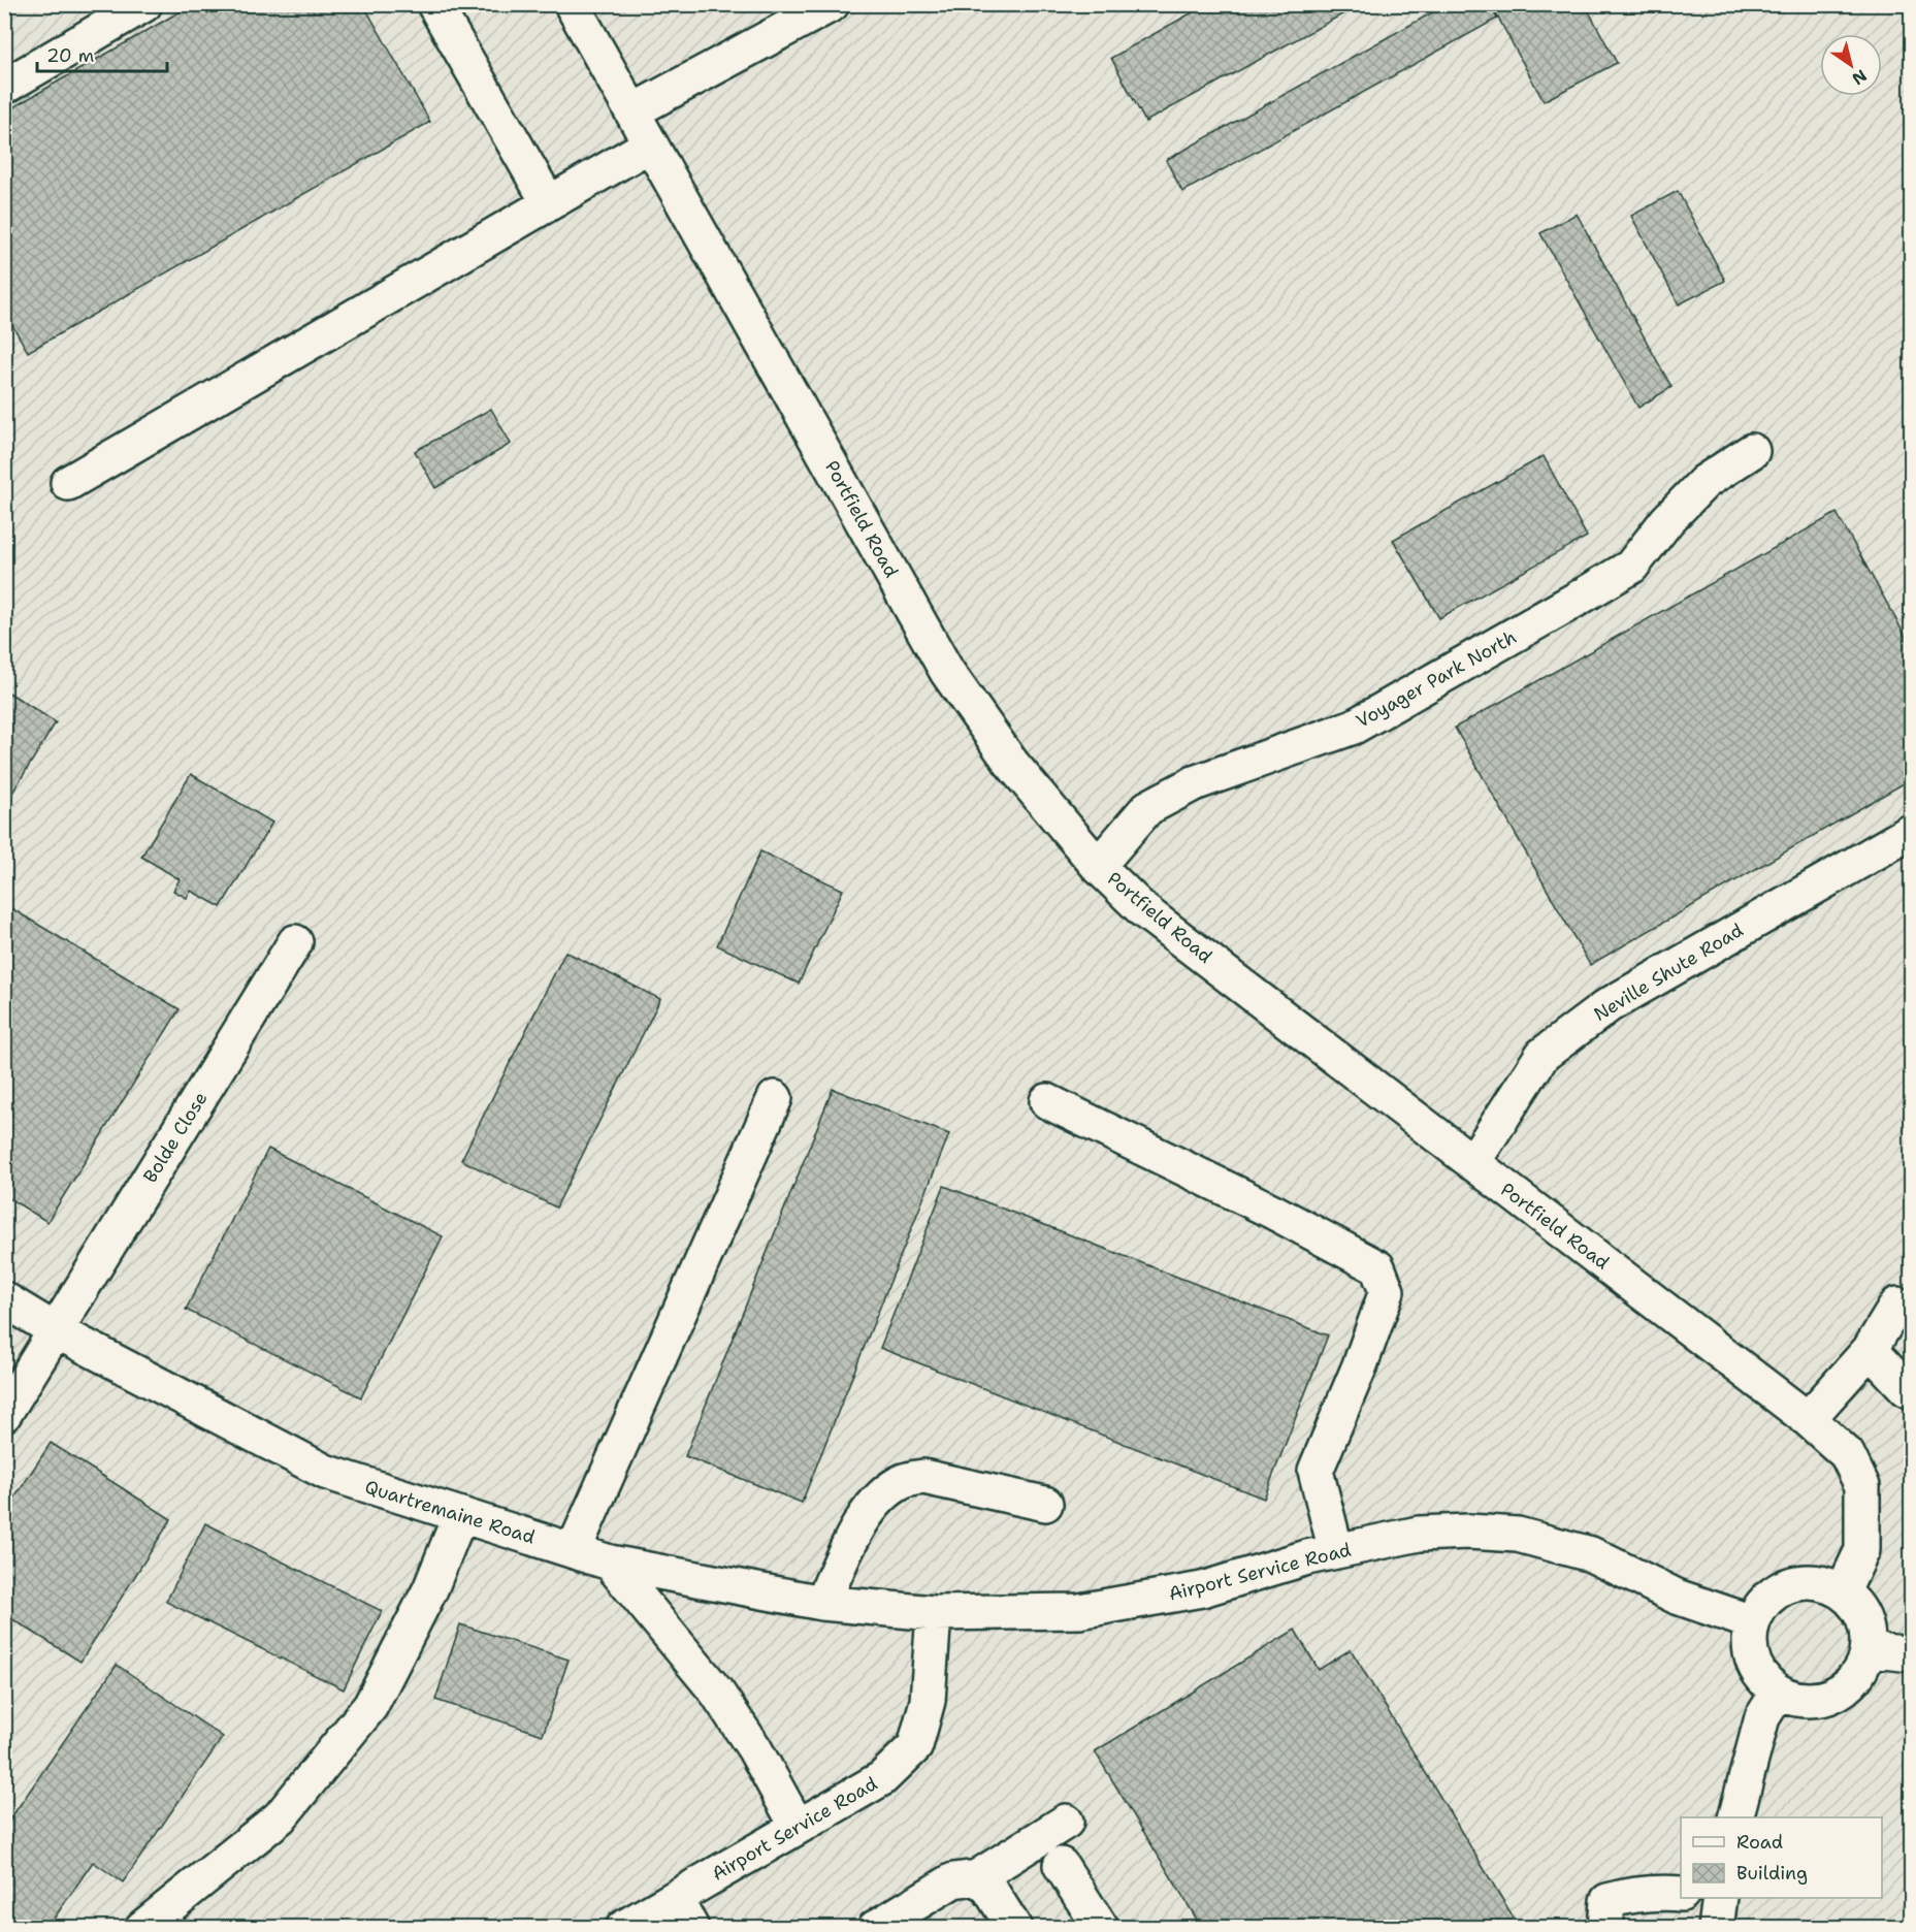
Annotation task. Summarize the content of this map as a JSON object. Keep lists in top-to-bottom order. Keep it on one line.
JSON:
{"streets":{"street":["Portfield Road","Voyager Park North","Neville Shute Road","Bolde Close","Quartremaine Road","Airport Service Road"]},"crossings":[["Portfield Road","Voyager Park North"],["Portfield Road","Neville Shute Road"],["Portfield Road","Airport Service Road"],["Bolde Close","Quartremaine Road"],["Quartremaine Road","Airport Service Road"]],"legend":["Road","Building"],"scale_bar":"20 m","north":"bottom right"}
